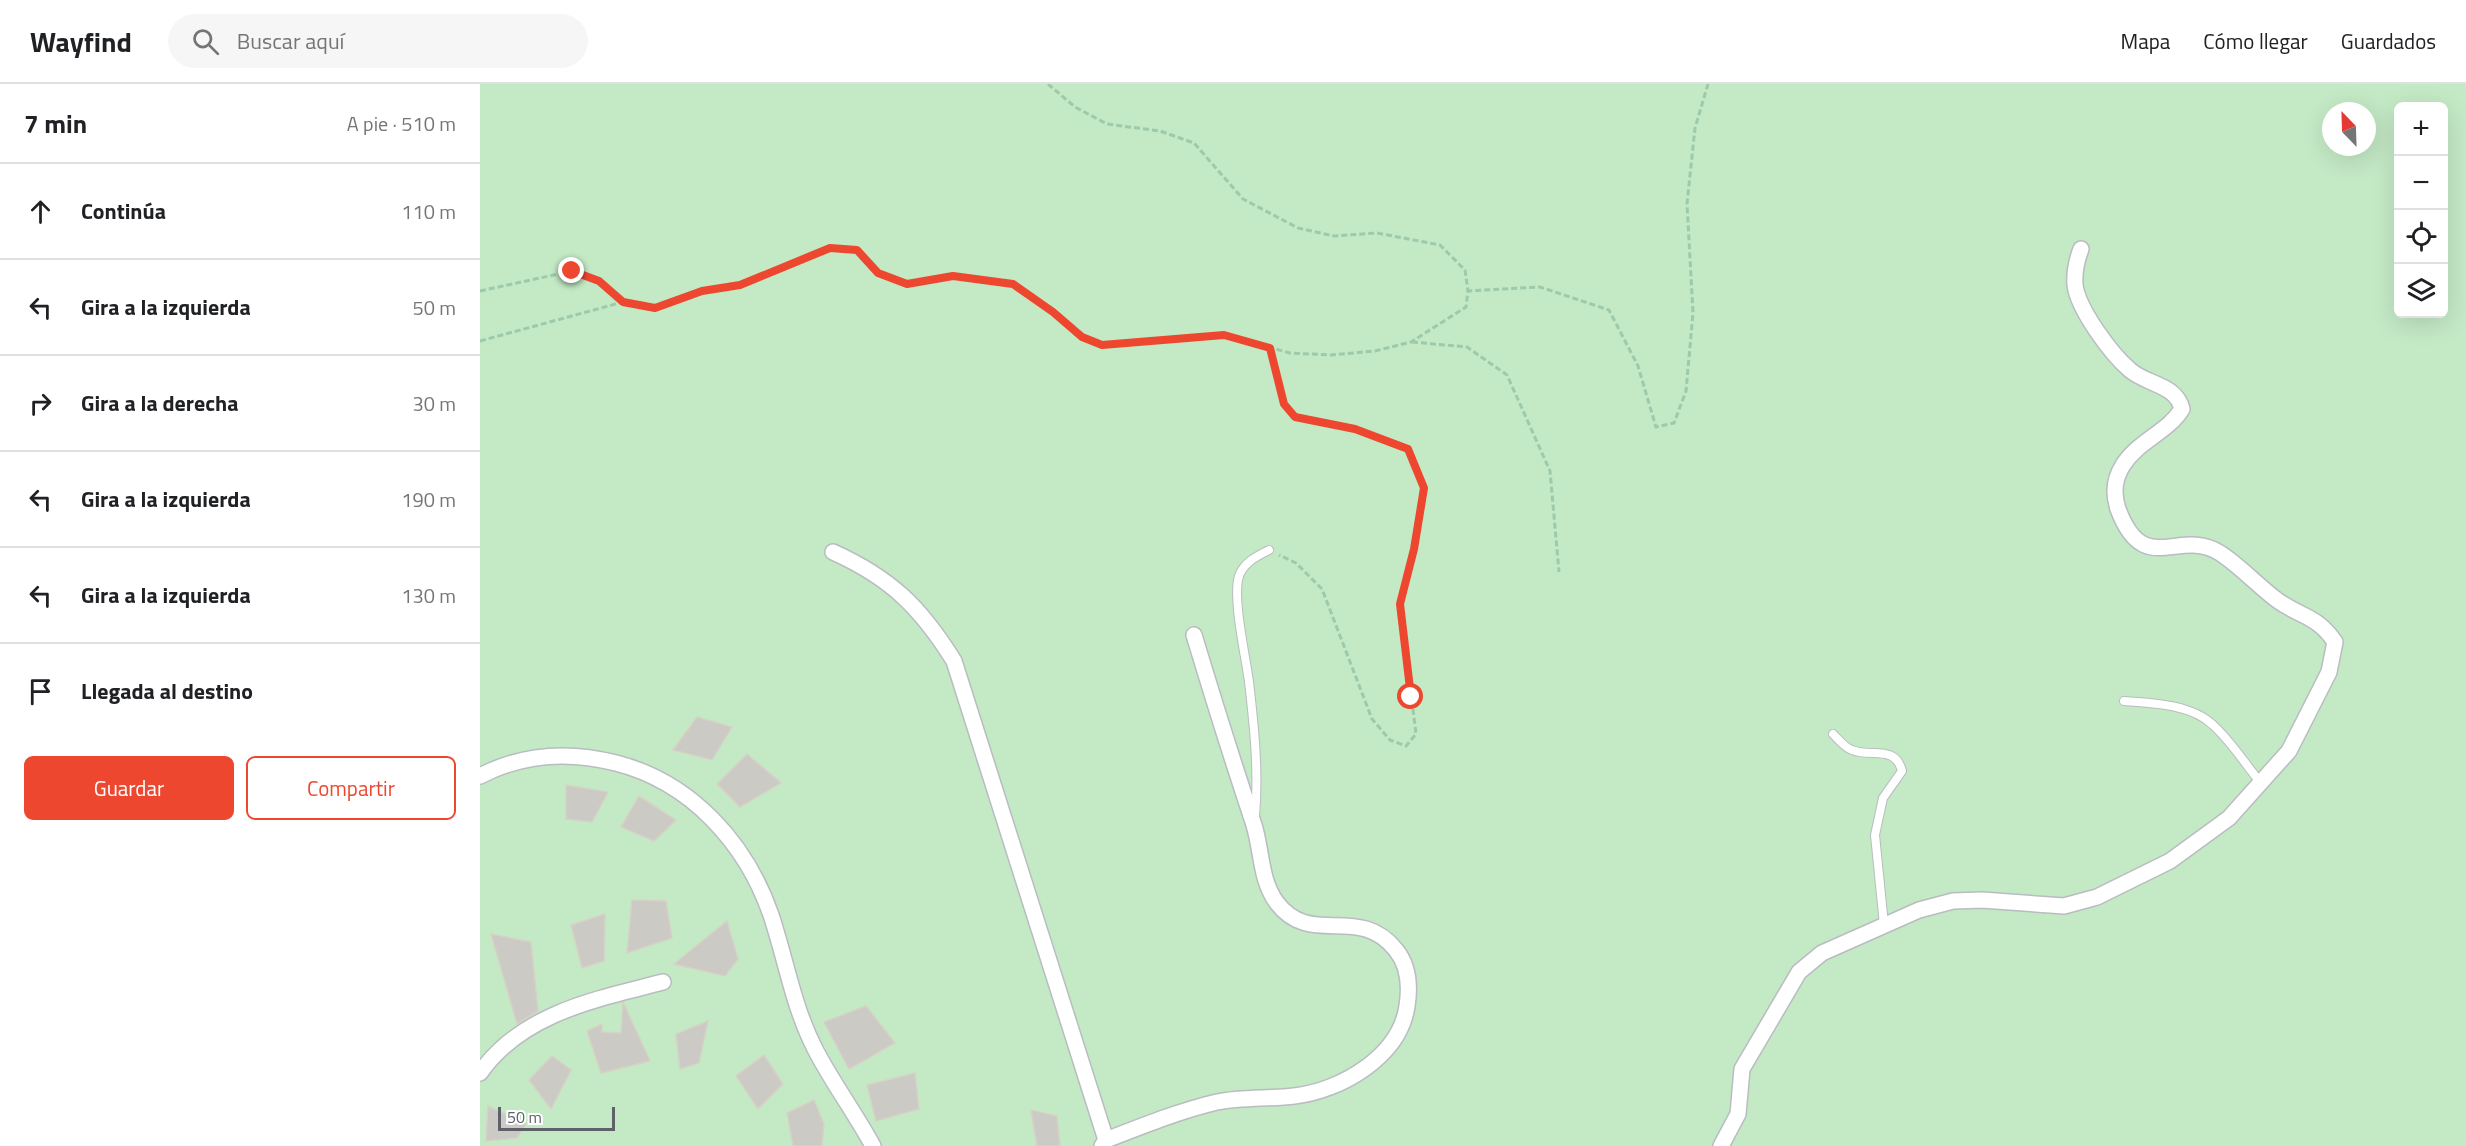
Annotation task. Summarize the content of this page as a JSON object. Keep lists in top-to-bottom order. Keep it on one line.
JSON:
{"scale_bar":"50 m","north":"top left","page":{"header":"Wayfind","search":"Buscar aquí","nav":["Mapa","Cómo llegar","Guardados"],"heading":["7 min","A pie · 510 m"],"map_buttons":["+","−"],"list":[["Continúa","110 m"],["Gira a la izquierda","50 m"],["Gira a la derecha","30 m"],["Gira a la izquierda","190 m"],["Gira a la izquierda","130 m"],"Llegada al destino"],"buttons":["Guardar","Compartir"],"scale":"50 m"}}
